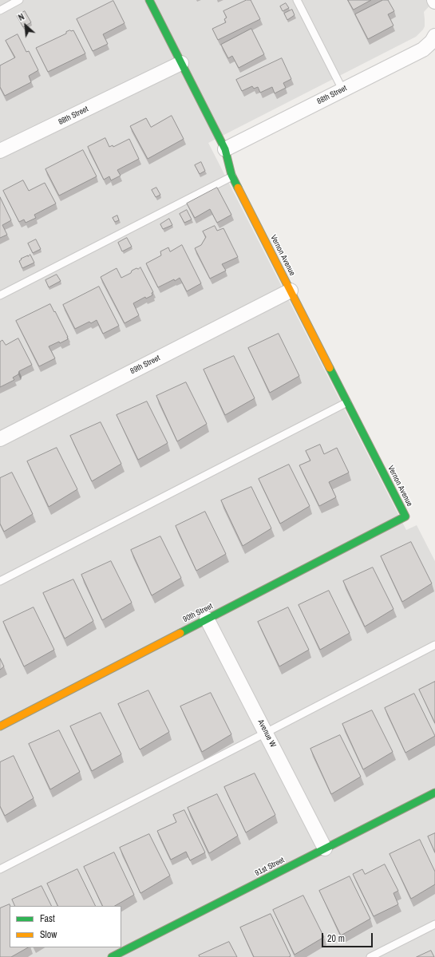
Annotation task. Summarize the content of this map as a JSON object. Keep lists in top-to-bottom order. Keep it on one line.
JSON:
{"streets":{"street":["88th Street","Vernon Avenue","89th Street","90th Street","Avenue W","91st Street"]},"crossings":[["88th Street","Vernon Avenue"],["Vernon Avenue","89th Street"],["Vernon Avenue","90th Street"],["90th Street","Avenue W"],["Avenue W","91st Street"]],"legend":["Fast","Slow"],"scale_bar":"20 m","north":"top left"}
